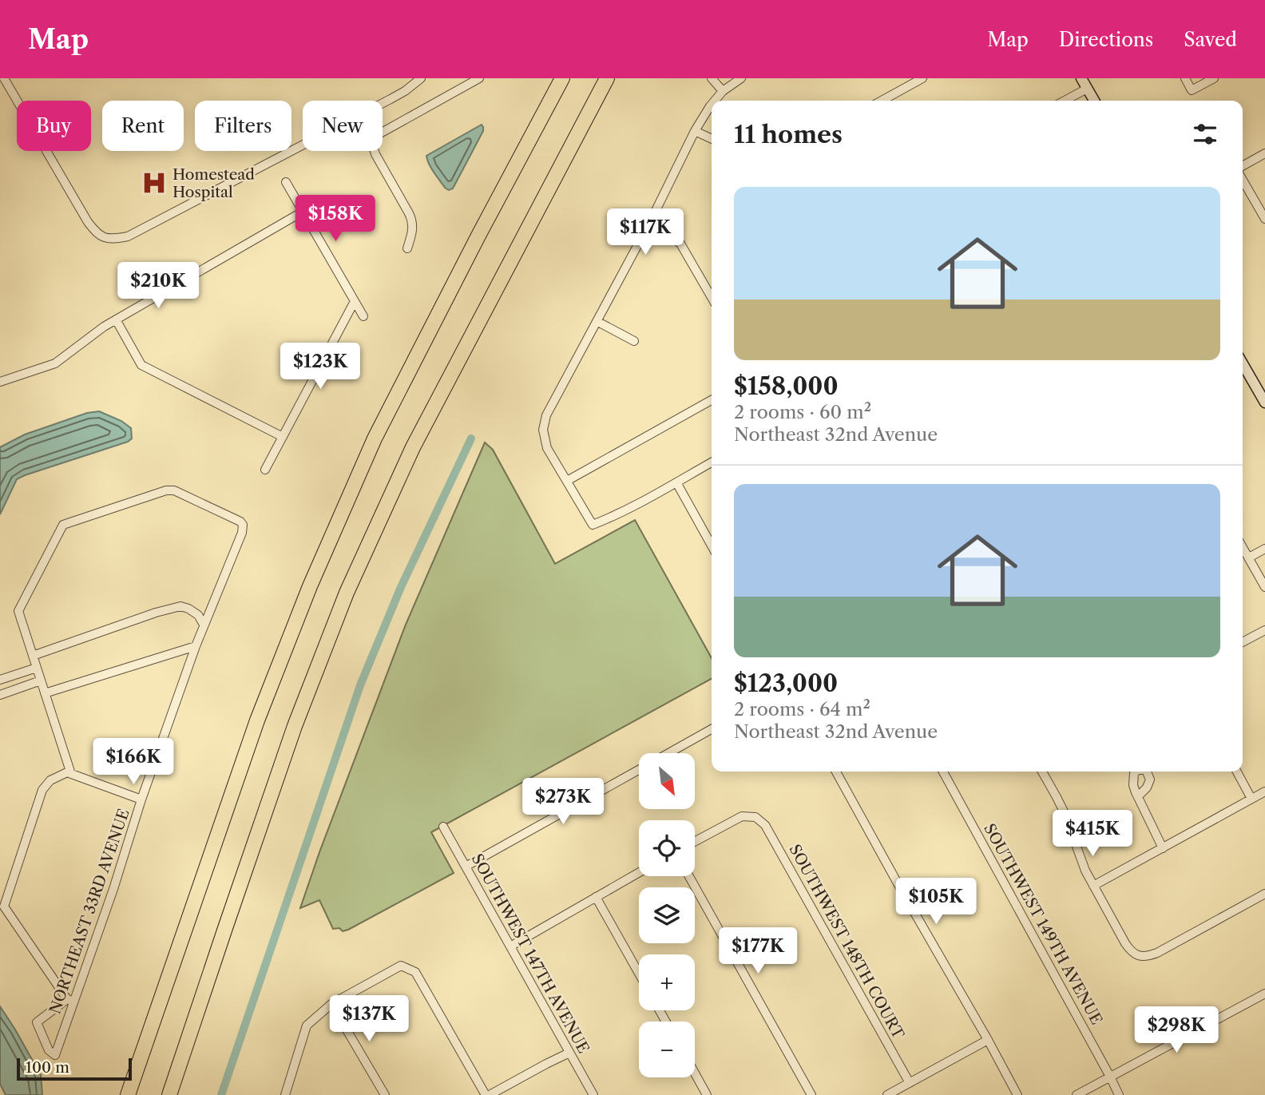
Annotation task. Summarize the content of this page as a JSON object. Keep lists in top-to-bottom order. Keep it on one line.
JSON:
{"streets":{"street":["NORTHEAST 33RD AVENUE","SOUTHWEST 149TH AVENUE","SOUTHWEST 148TH COURT","SOUTHWEST 147TH AVENUE"]},"places":{"hospital":["Homestead Hospital"]},"scale_bar":"100 m","north":"bottom right","page":{"header":"Map","nav":["Map","Directions","Saved"],"chip":["Buy","Rent","Filters","New"],"heading":"11 homes","list":[{"name":"$158,000","note":"2 rooms · 60 m² · Northeast 32nd Avenue"},{"name":"$123,000","note":"2 rooms · 64 m² · Northeast 32nd Avenue"}],"price":["$158K","$117K","$210K","$123K","$166K","$273K","$415K","$105K","$177K","$137K","$298K"],"map_buttons":["+","−"],"scale":"100 m"}}
